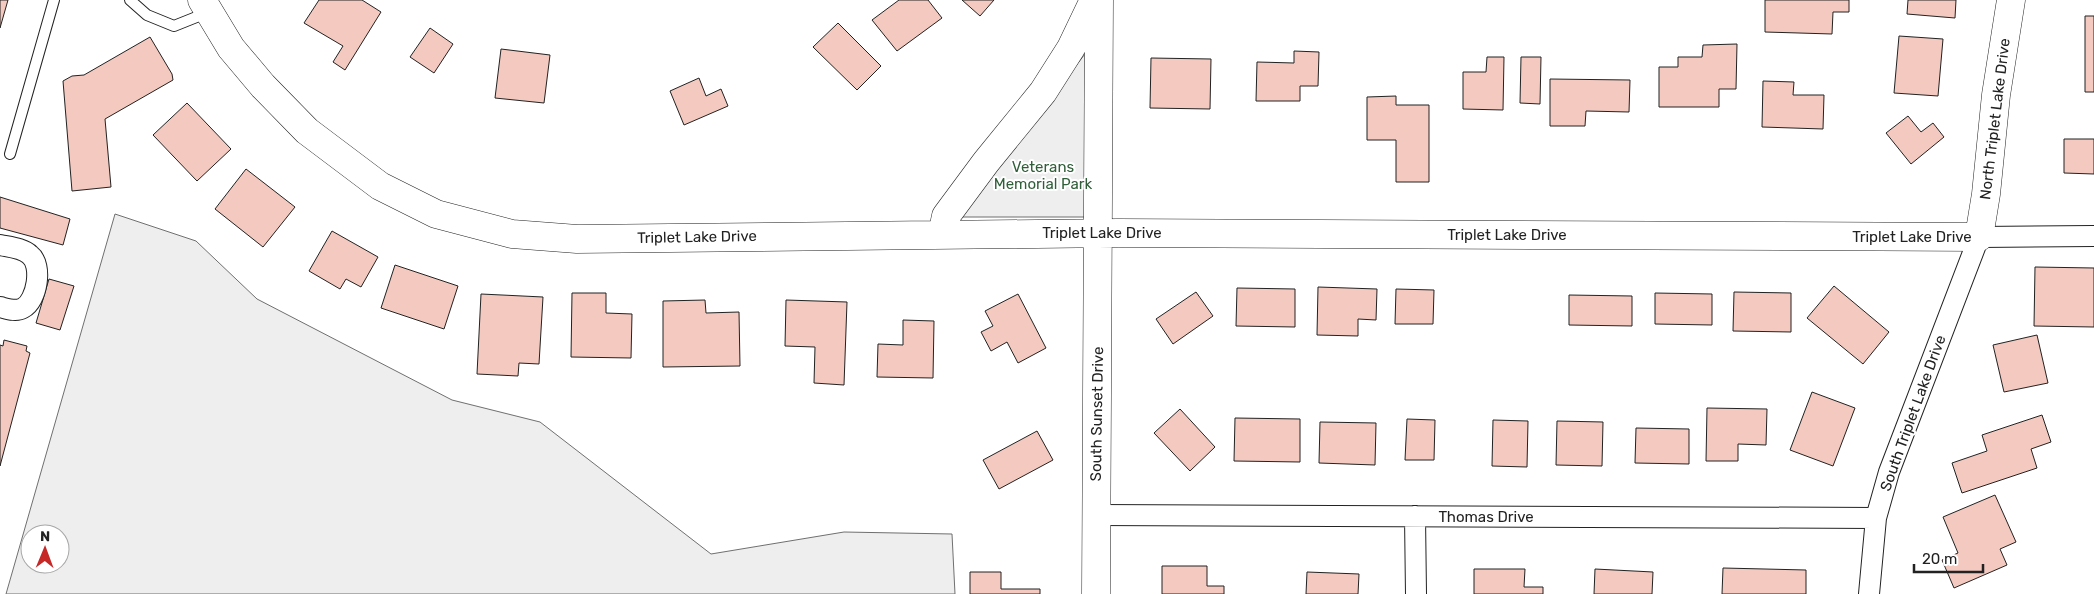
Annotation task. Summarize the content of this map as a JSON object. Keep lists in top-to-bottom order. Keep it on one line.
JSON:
{"streets":{"street":["North Triplet Lake Drive","Triplet Lake Drive","South Triplet Lake Drive","South Sunset Drive","Thomas Drive"]},"crossings":[["North Triplet Lake Drive","Triplet Lake Drive"],["North Triplet Lake Drive","South Triplet Lake Drive"],["Triplet Lake Drive","South Triplet Lake Drive"],["Triplet Lake Drive","South Sunset Drive"],["South Triplet Lake Drive","Thomas Drive"],["South Sunset Drive","Thomas Drive"]],"parks":["Veterans Memorial Park"],"scale_bar":"20 m","north":"top"}
